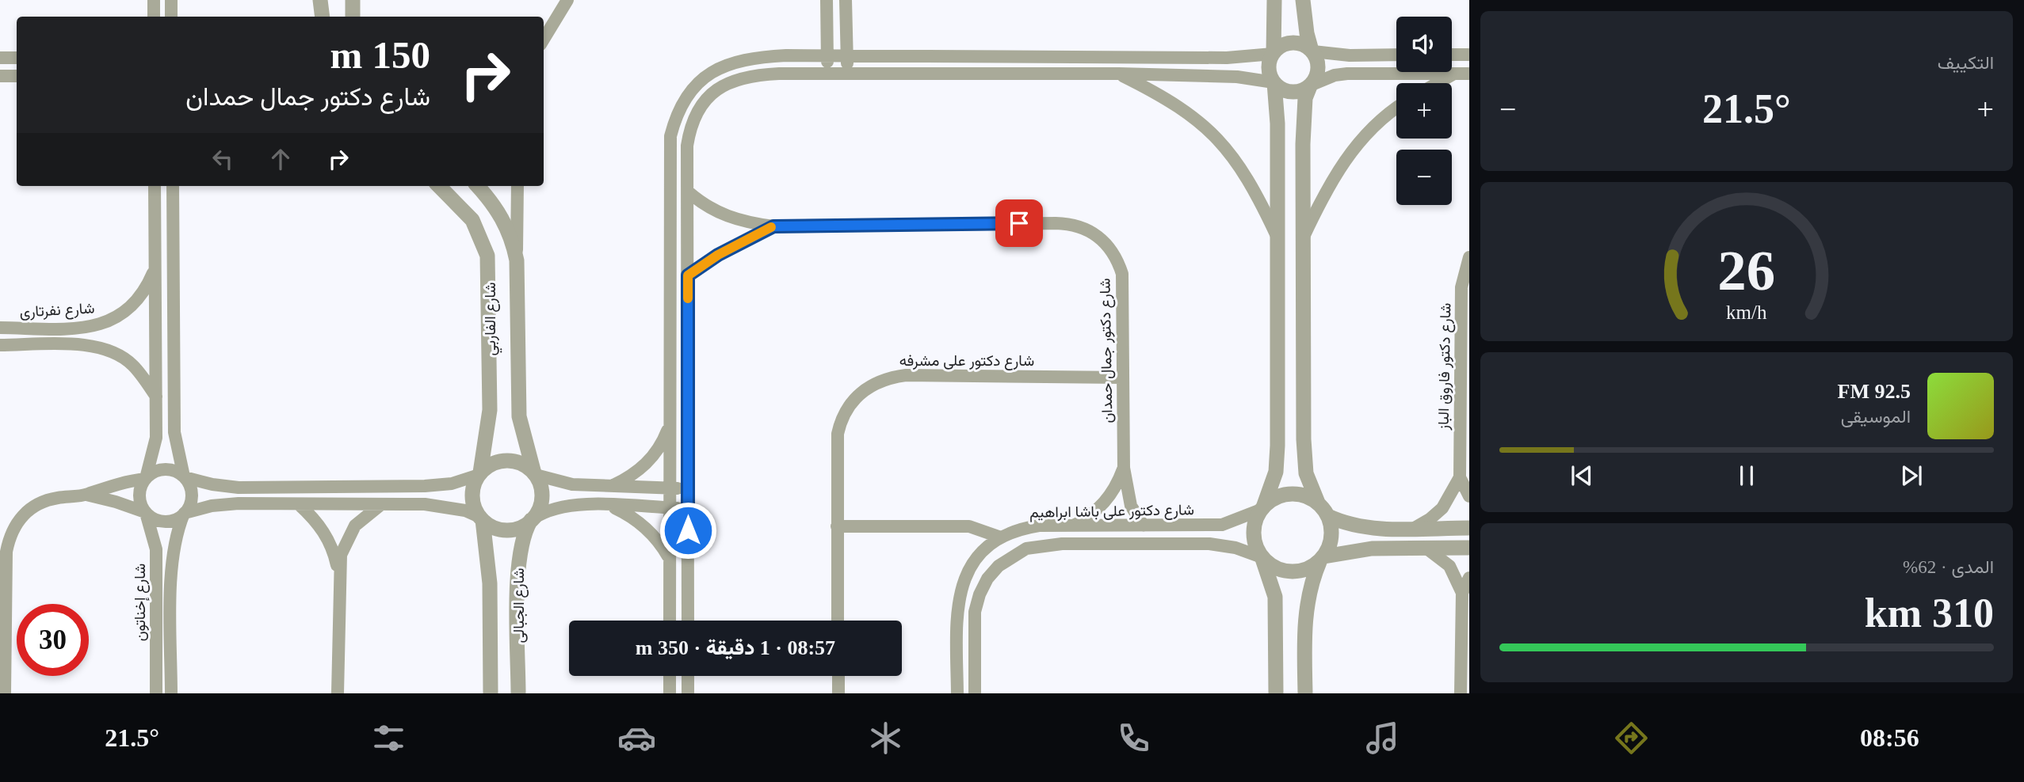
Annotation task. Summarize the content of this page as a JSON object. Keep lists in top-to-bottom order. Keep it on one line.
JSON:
{"streets":{"street":["شارع نفرتارى","شارع الفاربي","شارع دكتور جمال حمدان","شارع دكتور على مشرفه","شارع دكتور فاروق الباز","شارع دكتور على باشا ابراهيم","شارع إخناتون","شارع الجبالى"]},"crossings":[["شارع الفاربي","شارع الجبالى"],["شارع دكتور جمال حمدان","شارع دكتور على مشرفه"],["شارع دكتور جمال حمدان","شارع دكتور على باشا ابراهيم"]],"page":{"tile":["التكييف",["المدى · 62%","310 km"]],"map_buttons":["+","−"],"turn":["150 m","شارع دكتور جمال حمدان"],"heat":["−","21.5°","+"],"song":["92.5 FM","الموسيقى"],"limit":"30","trip":"08:57 · 1 دقيقة · 350 m","tabs":["08:56","21.5°"],"gauge":["26","km/h"]}}
